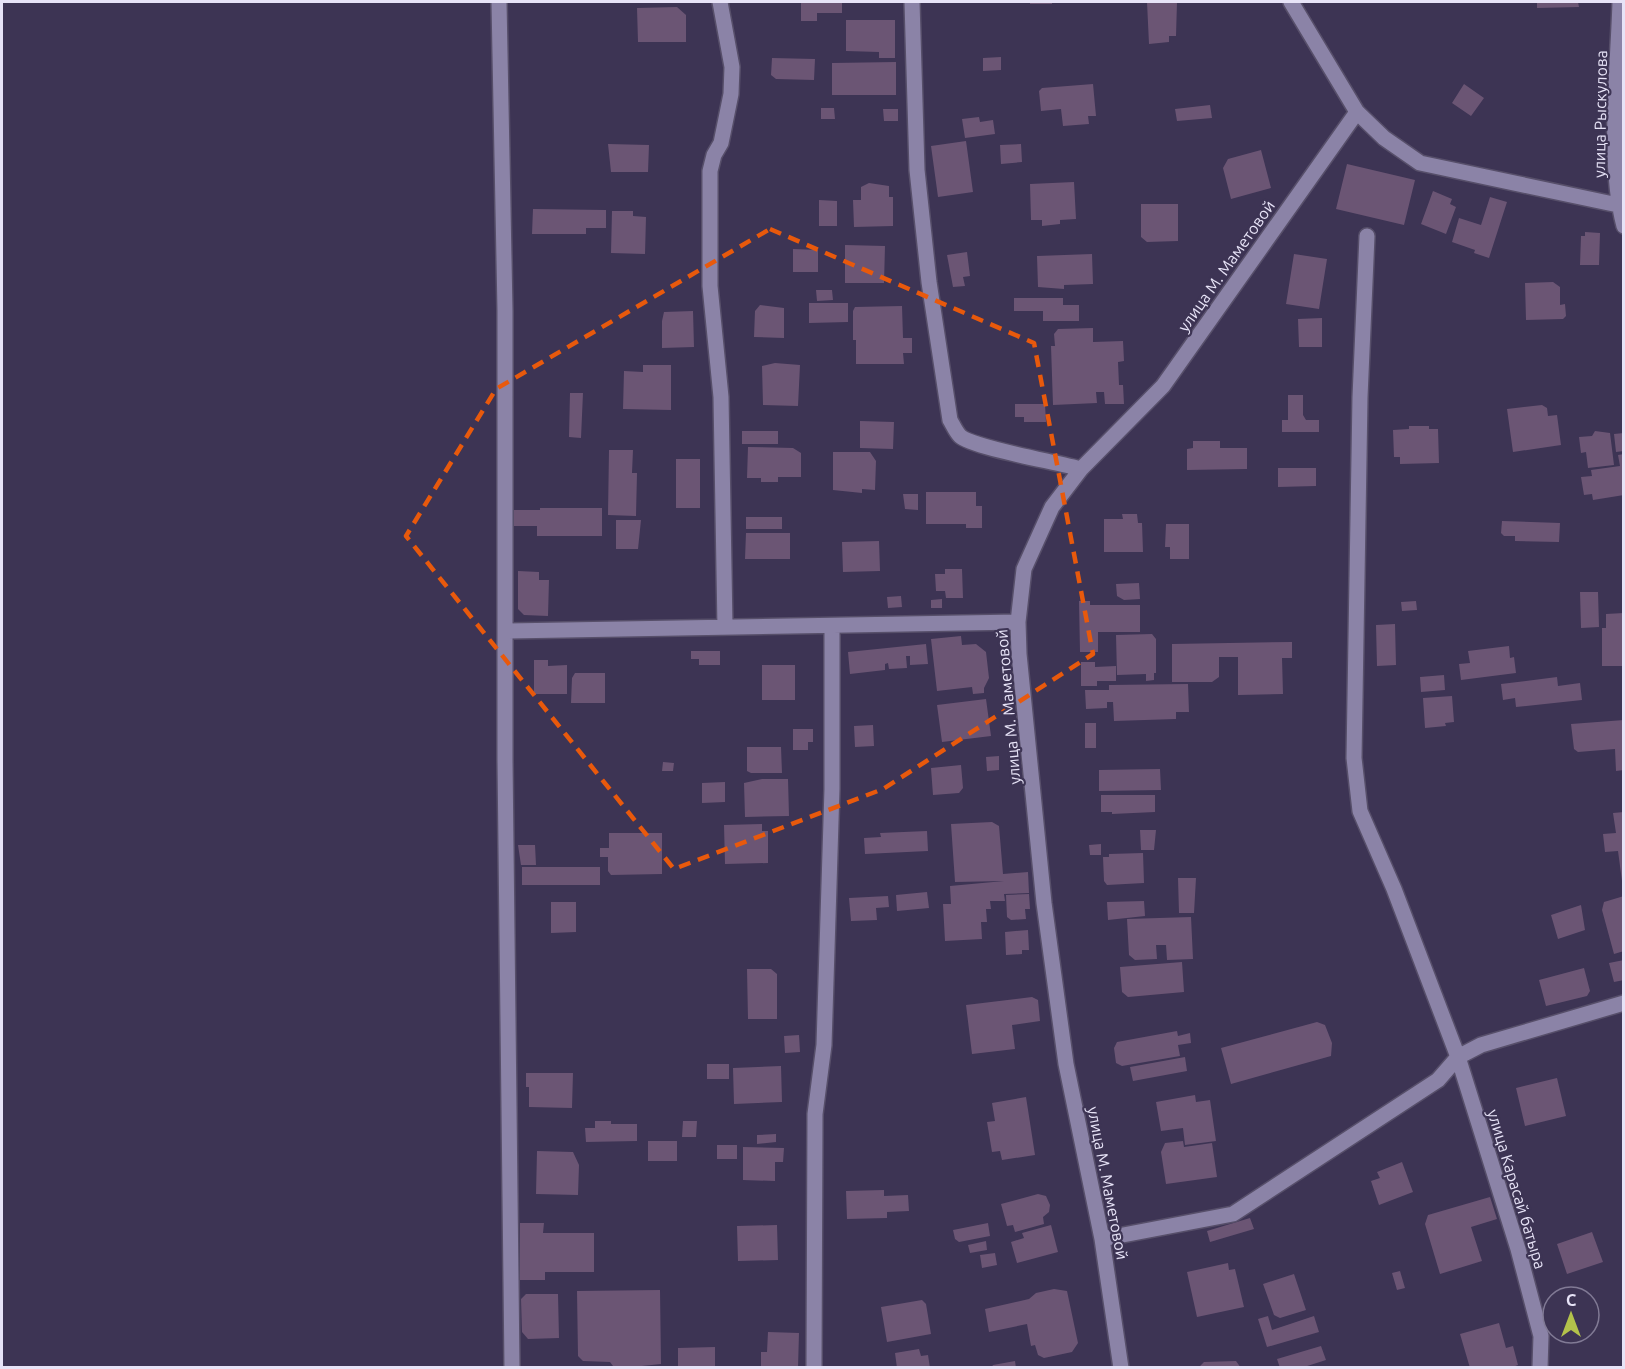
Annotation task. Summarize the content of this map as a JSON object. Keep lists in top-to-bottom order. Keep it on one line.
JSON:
{"streets":{"street":["улица Рыскулова","улица М. Маметовой","улица Карасай батыра"]},"north":"top"}
